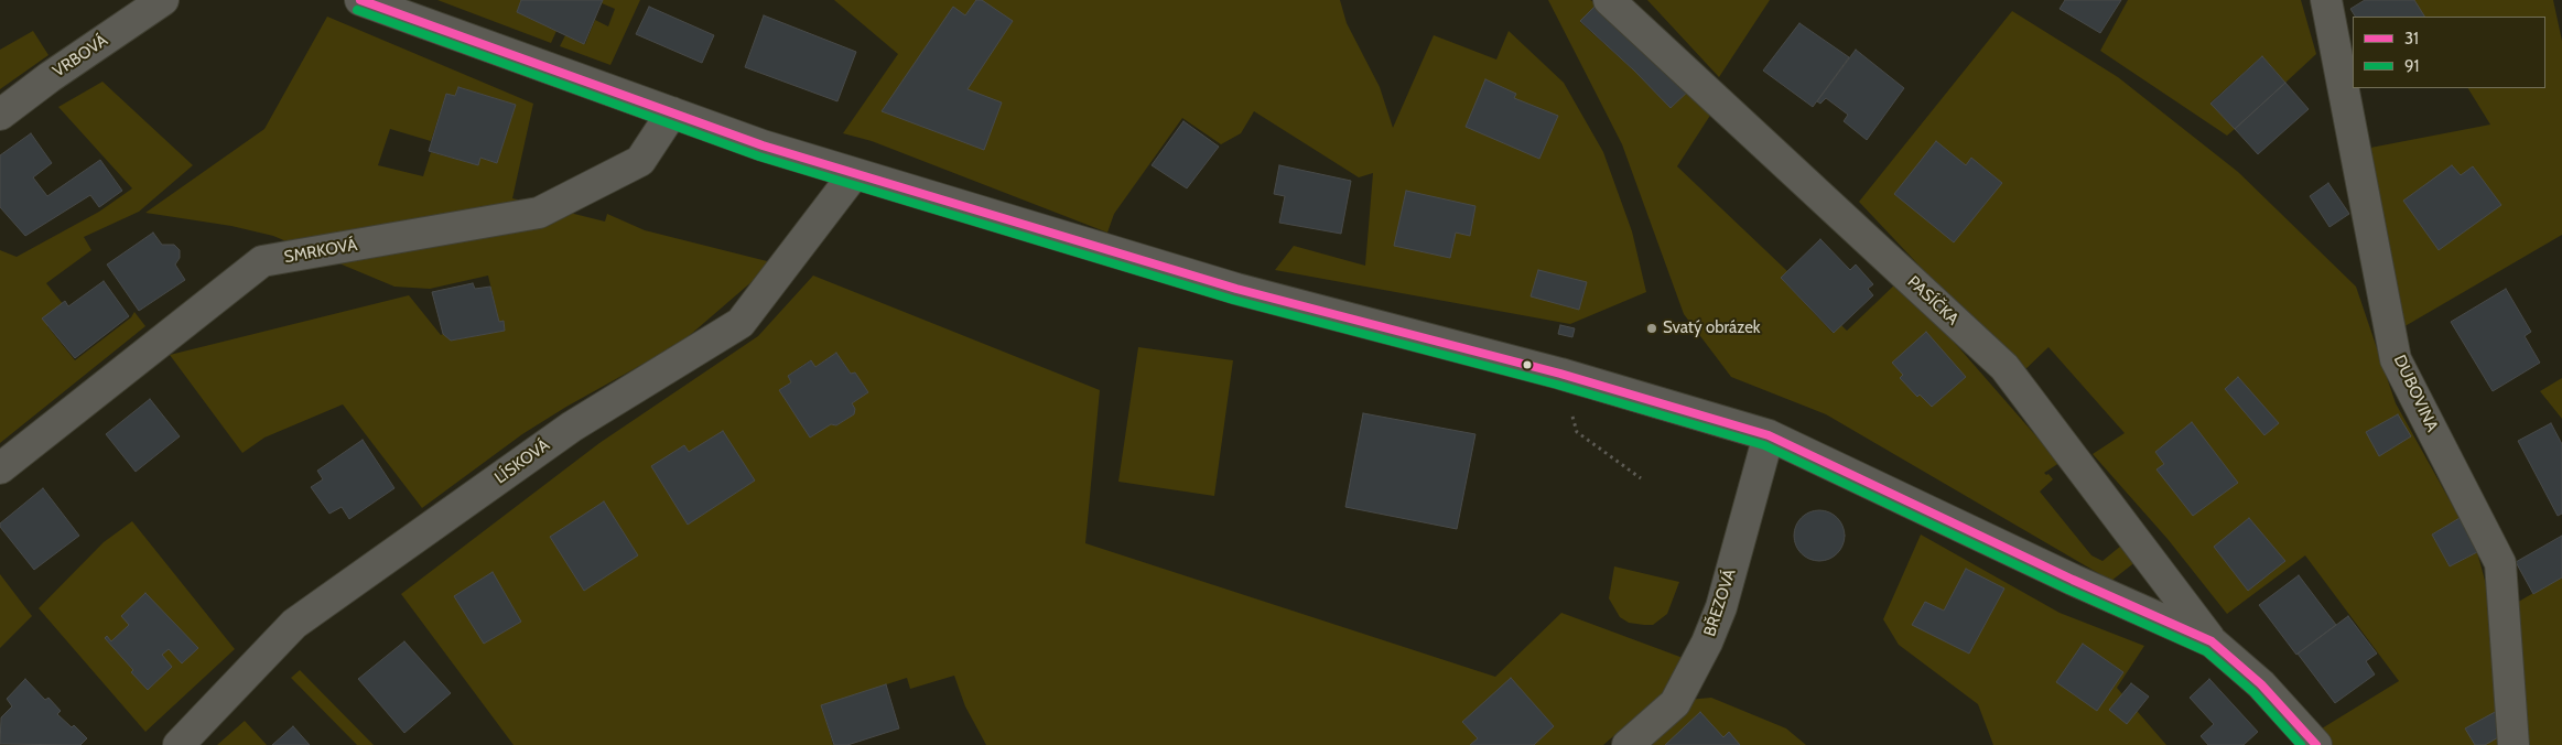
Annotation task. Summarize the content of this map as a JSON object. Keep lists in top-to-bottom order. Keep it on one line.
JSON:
{"streets":{"street":["VRBOVÁ","SMRKOVÁ","PASÍČKA","DUBOVINA","LÍSKOVÁ","BŘEZOVÁ"]},"places":["Svatý obrázek"],"lines":["transit line 31","transit line 91"],"legend":["31","91"]}
